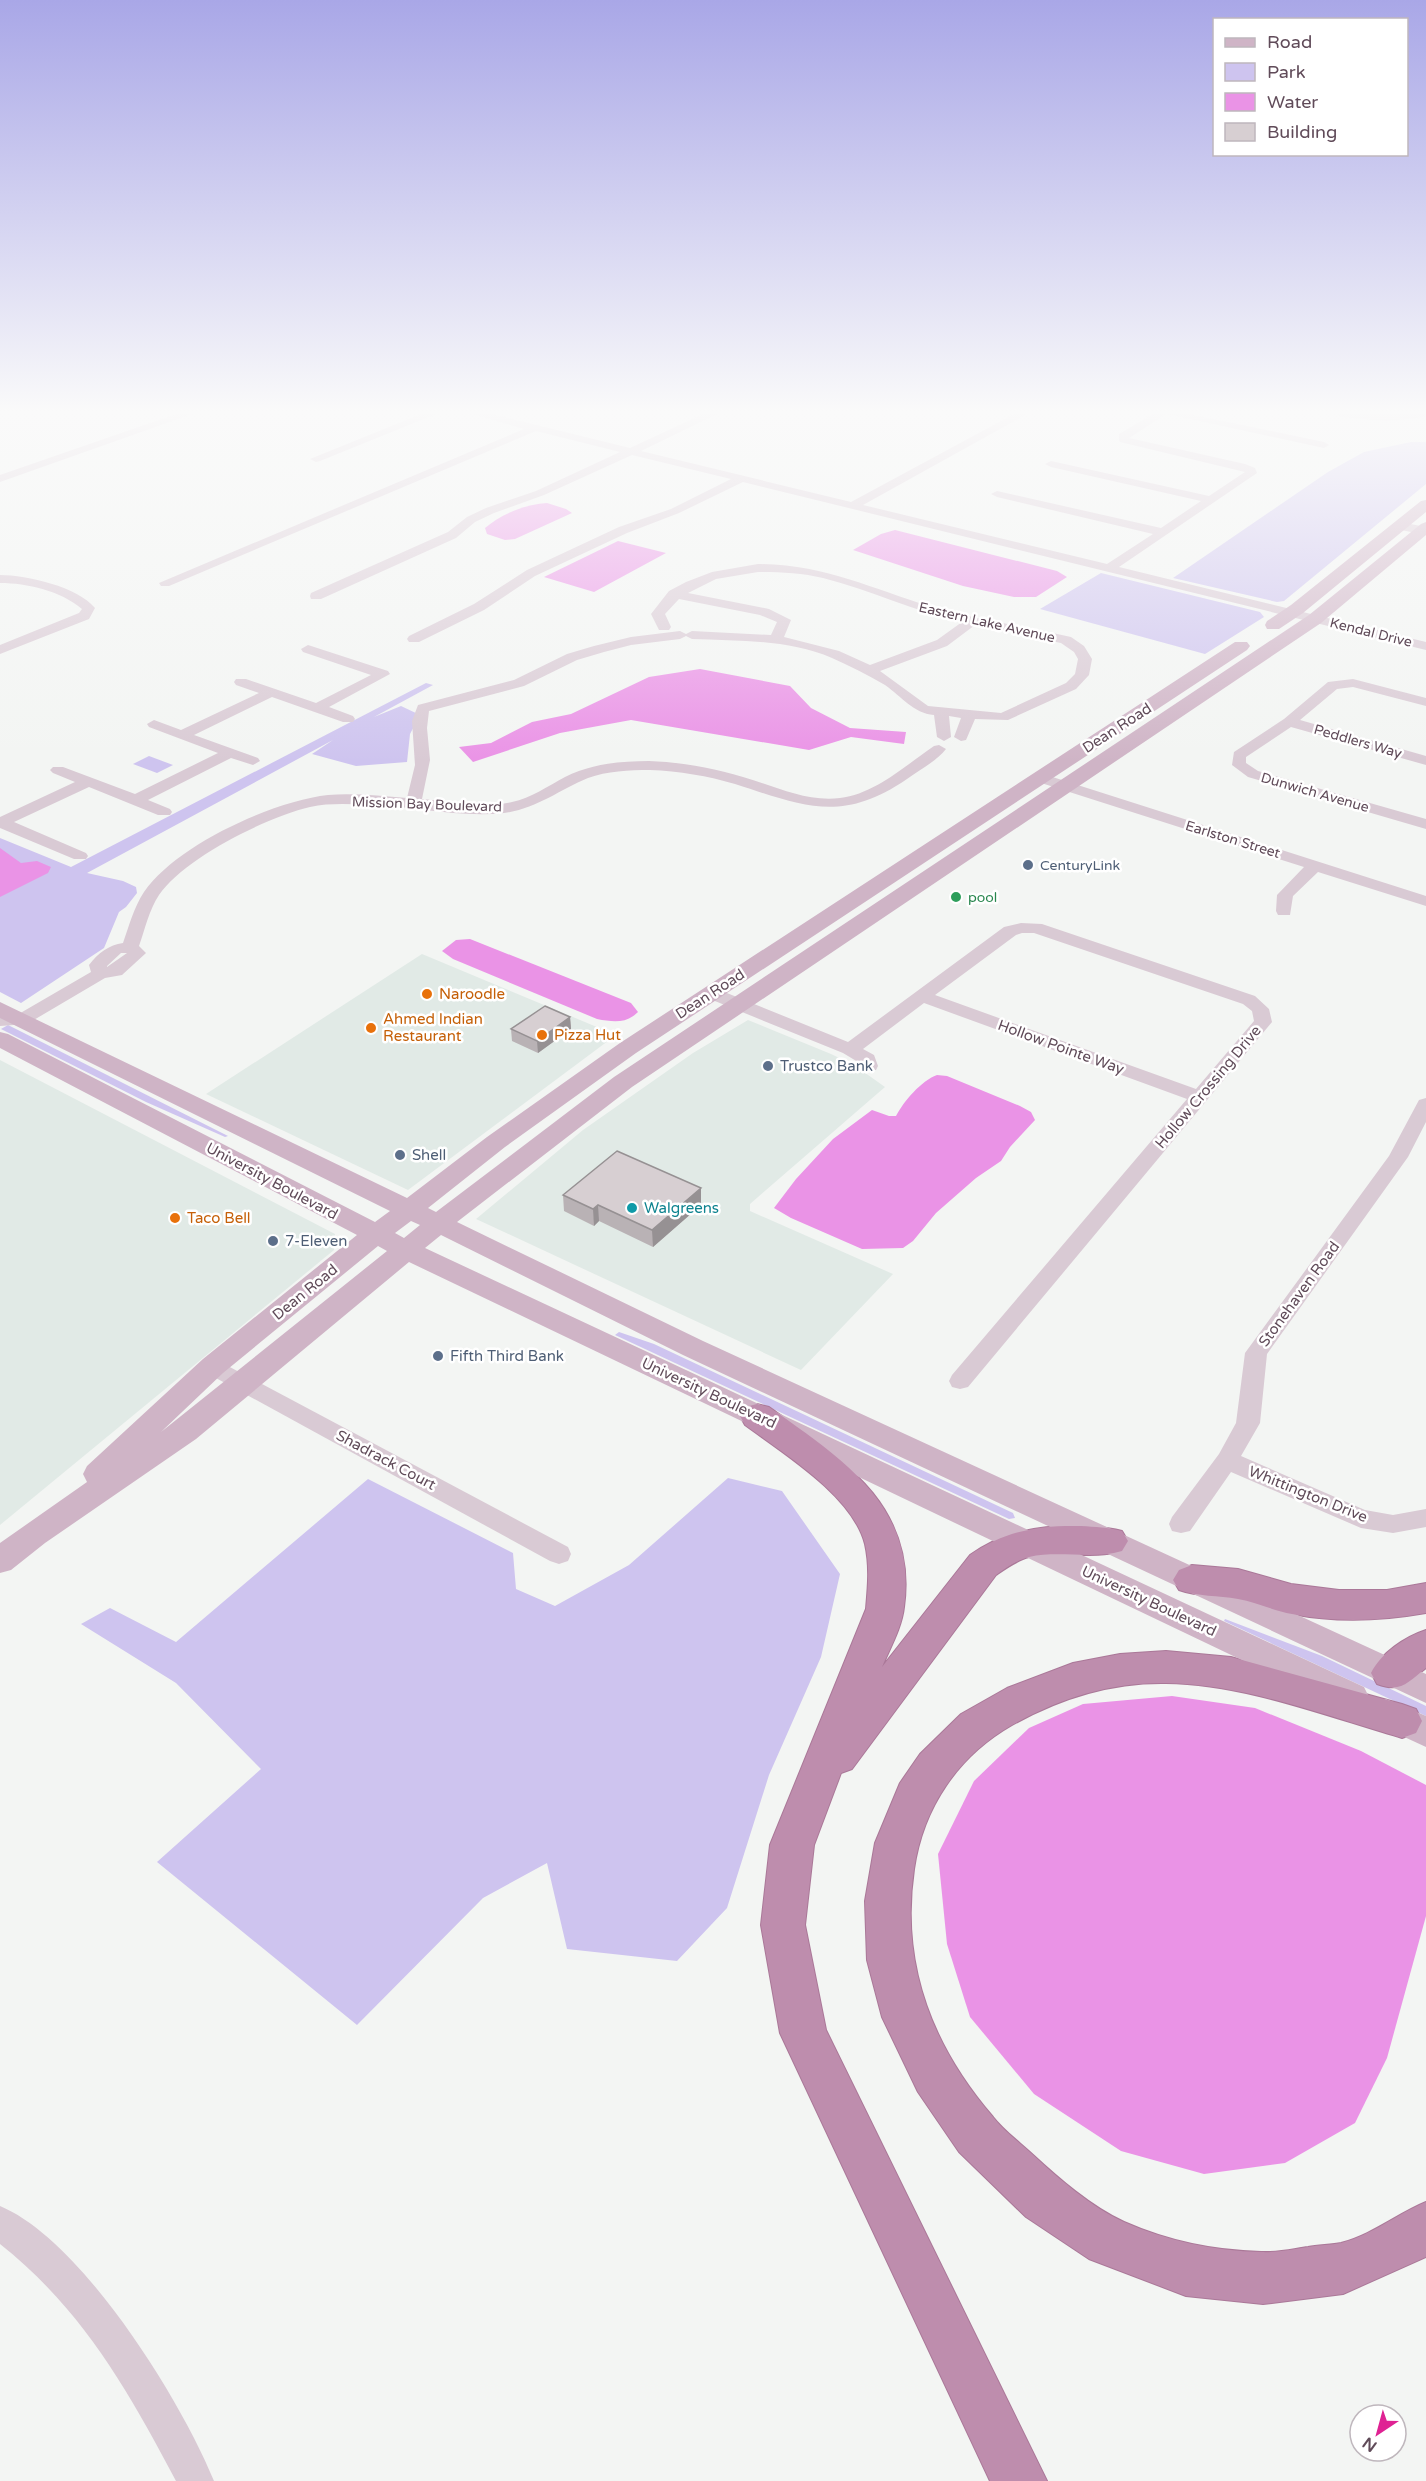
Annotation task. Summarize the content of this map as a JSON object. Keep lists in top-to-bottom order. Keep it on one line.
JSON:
{"streets":{"main road":["Dean Road","University Boulevard"],"street":["Eastern Lake Avenue","Kendal Drive","Peddlers Way","Dunwich Avenue","Mission Bay Boulevard","Earlston Street","Hollow Pointe Way","Hollow Crossing Drive","Stonehaven Road","Shadrack Court","Whittington Drive"]},"crossings":[["Eastern Lake Avenue","Mission Bay Boulevard"],["Kendal Drive","Dean Road"],["Dean Road","Earlston Street"],["Dean Road","University Boulevard"],["Dean Road","Shadrack Court"],["Peddlers Way","Dunwich Avenue"],["Hollow Pointe Way","Hollow Crossing Drive"],["Stonehaven Road","Whittington Drive"]],"places":["CenturyLink","pool","Naroodle","Ahmed Indian Restaurant","Pizza Hut","Trustco Bank","Shell","Walgreens","Taco Bell","7-Eleven","Fifth Third Bank"],"legend":["Road","Park","Water","Building"],"north":"bottom left"}
